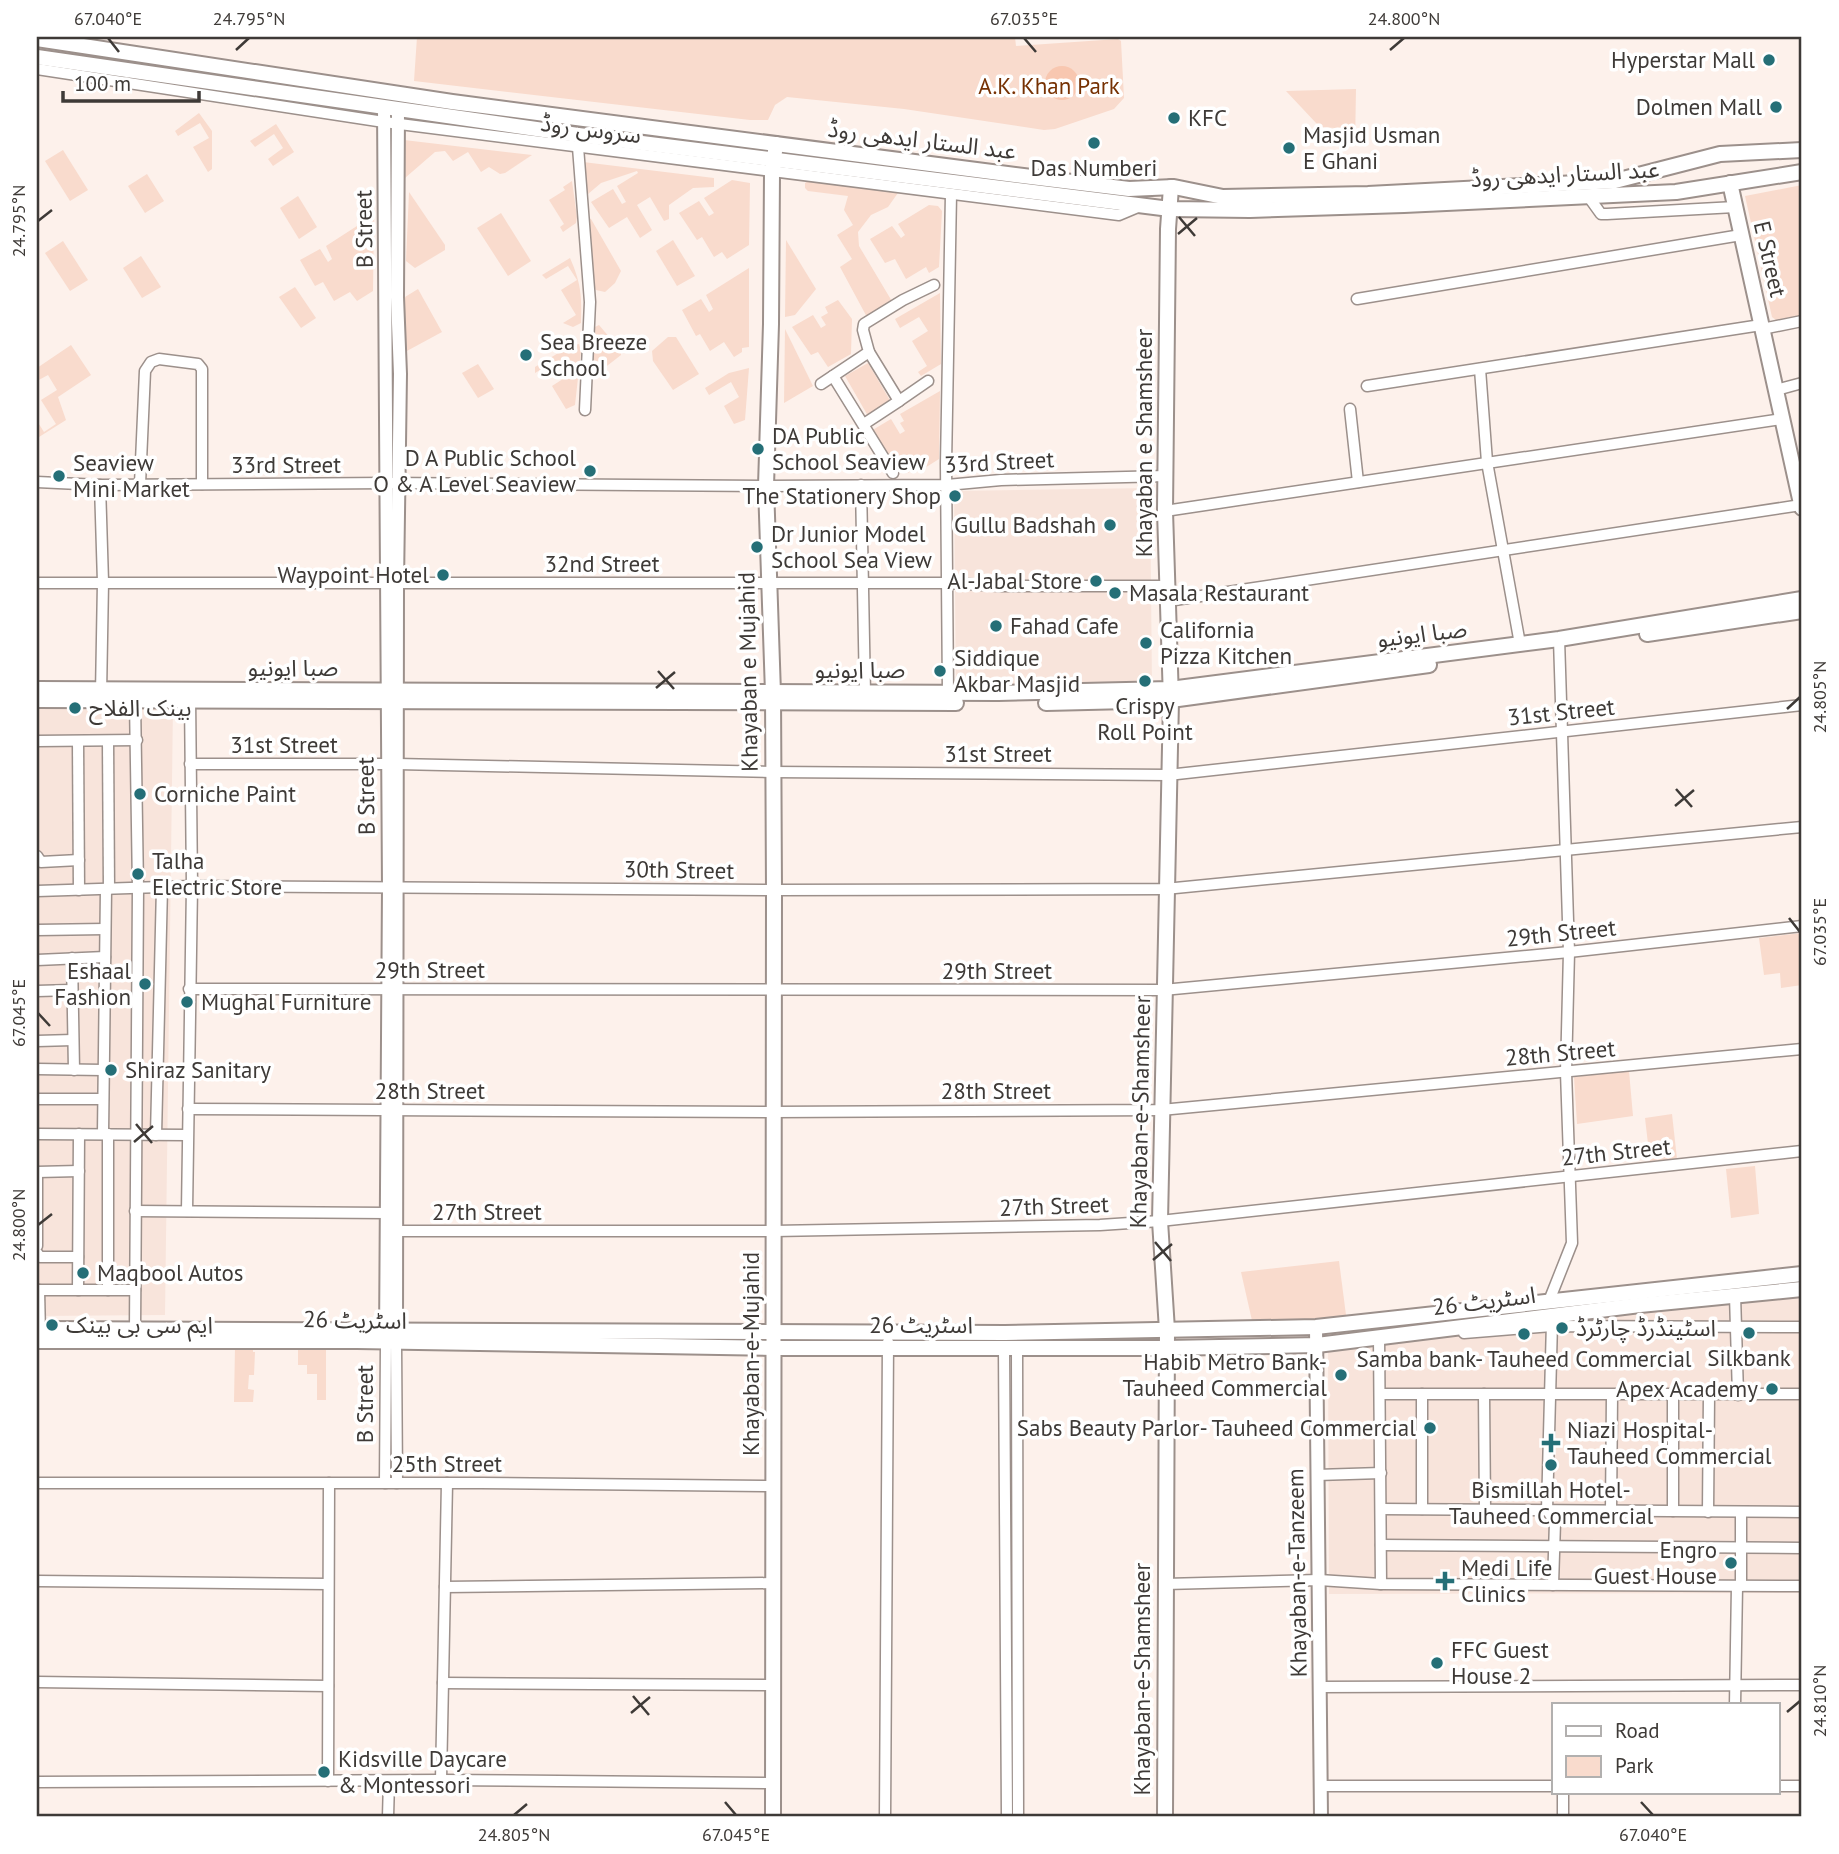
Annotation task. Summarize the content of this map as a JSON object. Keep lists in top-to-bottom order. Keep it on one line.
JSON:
{"streets":{"main road":["عبد الستار ایدھی روڈ","E Street","Khayaban e Shamsheer","صبا ایونیو","Khayaban e Mujahid","Khayaban-e-Shamsheer","اسٹریٹ 26","Khayaban-e-Mujahid"],"street":["سروس روڈ","B Street","33rd Street","32nd Street","31st Street","30th Street","29th Street","28th Street","27th Street","25th Street","Khayaban-e-Tanzeem"]},"crossings":[["سروس روڈ","عبد الستار ایدھی روڈ"],["سروس روڈ","B Street"],["سروس روڈ","Khayaban e Mujahid"],["عبد الستار ایدھی روڈ","B Street"],["عبد الستار ایدھی روڈ","E Street"],["عبد الستار ایدھی روڈ","Khayaban e Shamsheer"],["عبد الستار ایدھی روڈ","Khayaban e Mujahid"],["B Street","33rd Street"],["B Street","32nd Street"],["B Street","صبا ایونیو"],["B Street","31st Street"],["B Street","30th Street"],["B Street","29th Street"],["B Street","28th Street"],["B Street","27th Street"],["B Street","اسٹریٹ 26"],["B Street","25th Street"],["E Street","32nd Street"],["Khayaban e Shamsheer","33rd Street"],["Khayaban e Shamsheer","32nd Street"],["Khayaban e Shamsheer","صبا ایونیو"],["Khayaban e Shamsheer","Khayaban-e-Shamsheer"],["33rd Street","Khayaban e Mujahid"],["32nd Street","Khayaban e Mujahid"],["صبا ایونیو","Khayaban e Mujahid"],["صبا ایونیو","Khayaban-e-Shamsheer"],["Khayaban e Mujahid","31st Street"],["Khayaban e Mujahid","30th Street"],["Khayaban e Mujahid","Khayaban-e-Mujahid"],["31st Street","Khayaban-e-Shamsheer"],["30th Street","Khayaban-e-Shamsheer"],["30th Street","Khayaban-e-Mujahid"],["29th Street","Khayaban-e-Shamsheer"],["29th Street","Khayaban-e-Mujahid"],["28th Street","Khayaban-e-Shamsheer"],["28th Street","Khayaban-e-Mujahid"],["Khayaban-e-Shamsheer","27th Street"],["Khayaban-e-Shamsheer","اسٹریٹ 26"],["27th Street","Khayaban-e-Mujahid"],["اسٹریٹ 26","Khayaban-e-Mujahid"],["اسٹریٹ 26","Khayaban-e-Tanzeem"],["Khayaban-e-Mujahid","25th Street"]],"parks":["A.K. Khan Park"],"places":{"other":["Hyperstar Mall","Dolmen Mall","KFC","Das Numberi","Masjid Usman E Ghani","Sea Breeze School","DA Public School Seaview","D A Public School O & A Level Seaview","Seaview Mini Market","The Stationery Shop","Gullu Badshah","Dr Junior Model School Sea View","Waypoint Hotel","Al-Jabal Store","Masala Restaurant","Fahad Cafe","California Pizza Kitchen","Siddique Akbar Masjid","Crispy Roll Point","بینک الفلاح","Corniche Paint","Talha Electric Store","Eshaal Fashion","Mughal Furniture","Shiraz Sanitary","Maqbool Autos","ایم سی بی بینک","اسٹینڈرڈ چارٹرڈ","Silkbank","Samba bank- Tauheed Commercial","Habib Metro Bank- Tauheed Commercial","Apex Academy","Sabs Beauty Parlor- Tauheed Commercial","Bismillah Hotel- Tauheed Commercial","Engro Guest House","FFC Guest House 2","Kidsville Daycare & Montessori"],"health":["Niazi Hospital- Tauheed Commercial","Medi Life Clinics"]},"legend":["Road","Park"],"scale_bar":"100 m","coordinates":["67.040°E","24.795°N","67.035°E","24.800°N","24.805°N","67.045°E","24.810°N"]}
